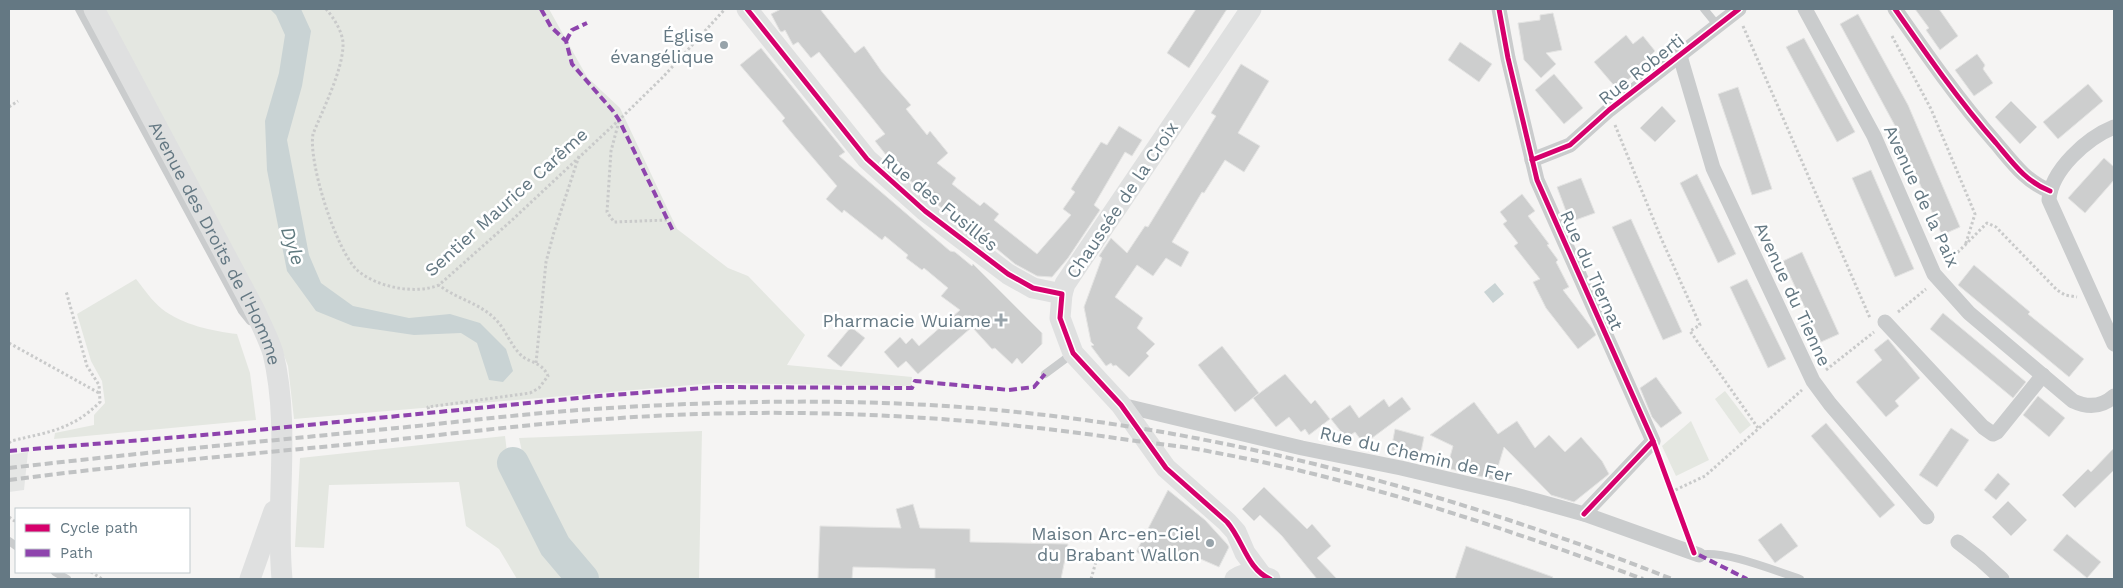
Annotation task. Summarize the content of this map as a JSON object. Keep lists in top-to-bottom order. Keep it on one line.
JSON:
{"streets":{"main road":["Chaussée de la Croix","Rue des Fusillés","Avenue des Droits de l'Homme"],"street":["Rue Roberti","Avenue de la Paix","Rue du Tiernat","Avenue du Tienne","Rue du Chemin de Fer"],"path":["Sentier Maurice Carême"]},"crossings":[["Rue Roberti","Rue du Tiernat"],["Rue Roberti","Avenue du Tienne"],["Chaussée de la Croix","Rue des Fusillés"],["Chaussée de la Croix","Rue du Chemin de Fer"]],"water":["Dyle"],"places":{"other":["Église évangélique","Maison Arc-en-Ciel du Brabant Wallon"],"health":["Pharmacie Wuiame"]},"legend":["Cycle path","Path"]}
